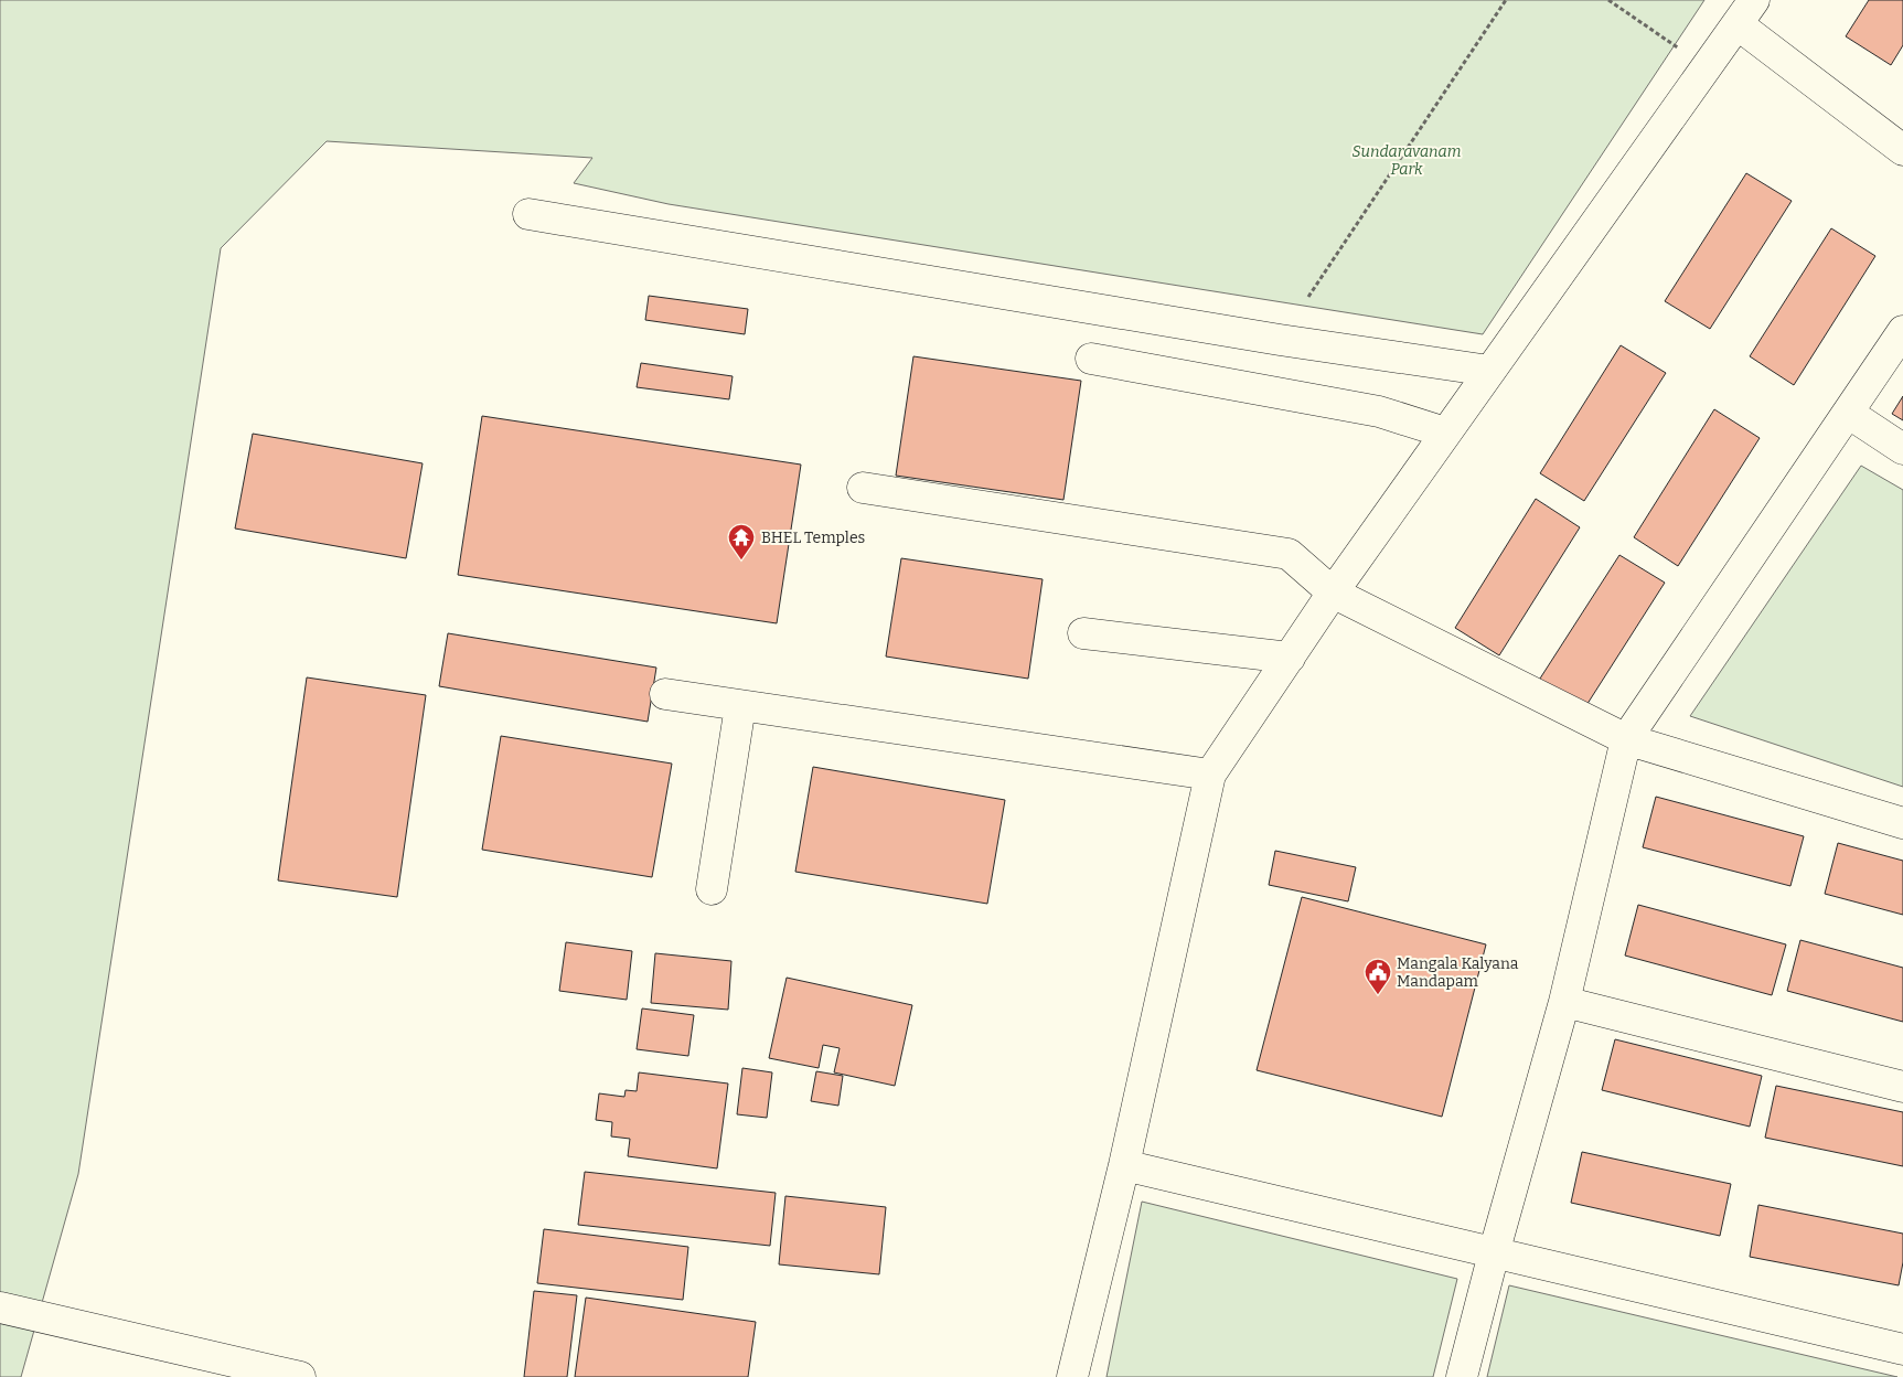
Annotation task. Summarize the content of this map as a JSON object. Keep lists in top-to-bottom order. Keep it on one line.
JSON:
{"parks":["Sundaravanam Park"],"places":{"temple":["BHEL Temples"],"public building":["Mangala Kalyana Mandapam"]}}
